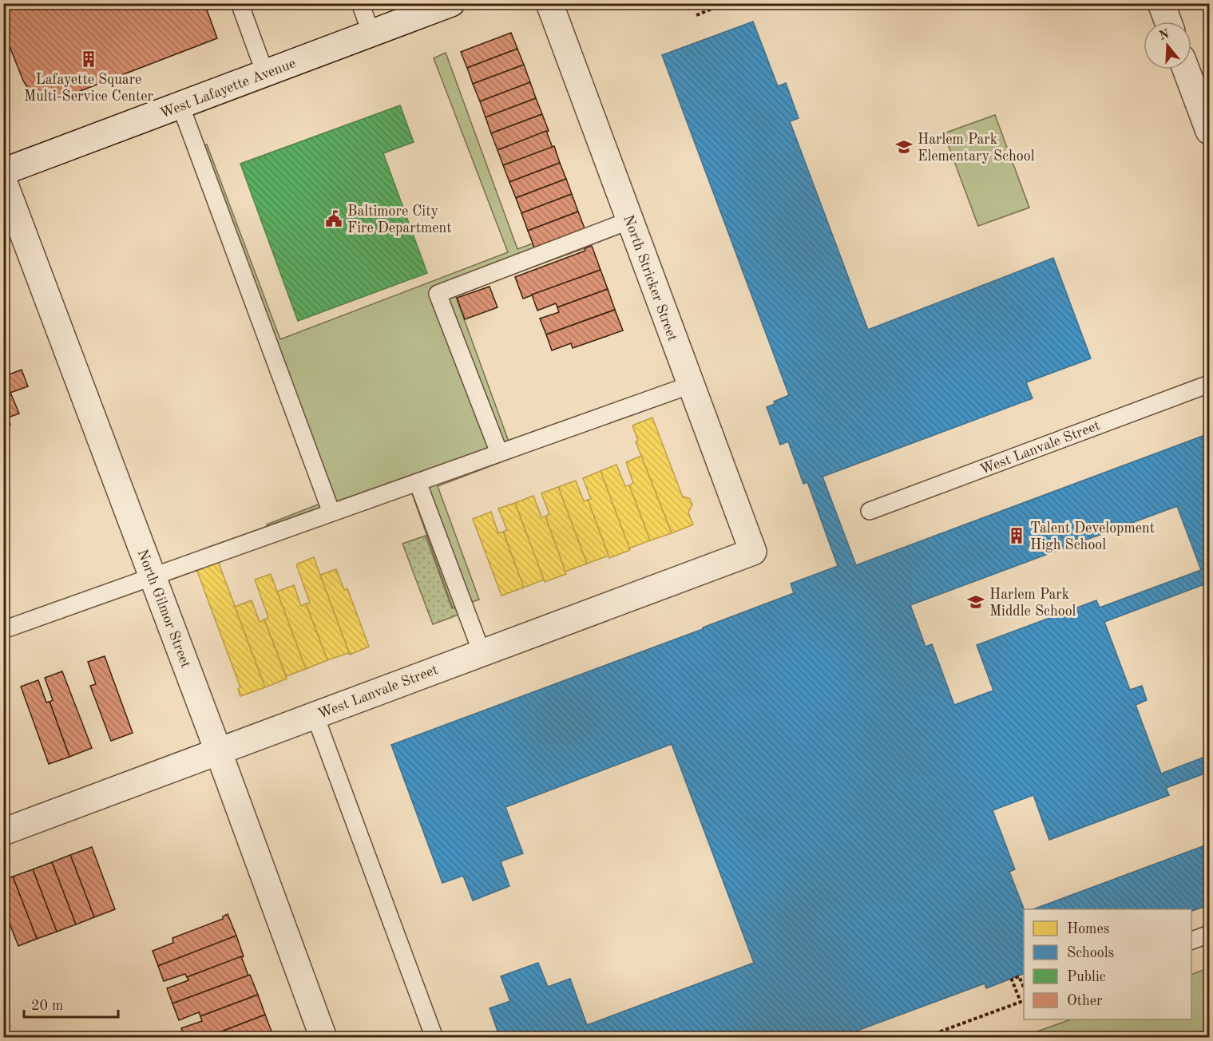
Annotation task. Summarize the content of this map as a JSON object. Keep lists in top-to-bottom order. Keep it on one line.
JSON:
{"streets":{"street":["West Lafayette Avenue","North Stricker Street","West Lanvale Street","North Gilmor Street"]},"crossings":[["North Stricker Street","West Lanvale Street"],["West Lanvale Street","North Gilmor Street"]],"places":{"building":["Lafayette Square Multi-Service Center","Talent Development High School"],"school or university":["Harlem Park Elementary School","Harlem Park Middle School"],"public building":["Baltimore City Fire Department"]},"legend":["Homes","Schools","Public","Other"],"scale_bar":"20 m","north":"top"}
